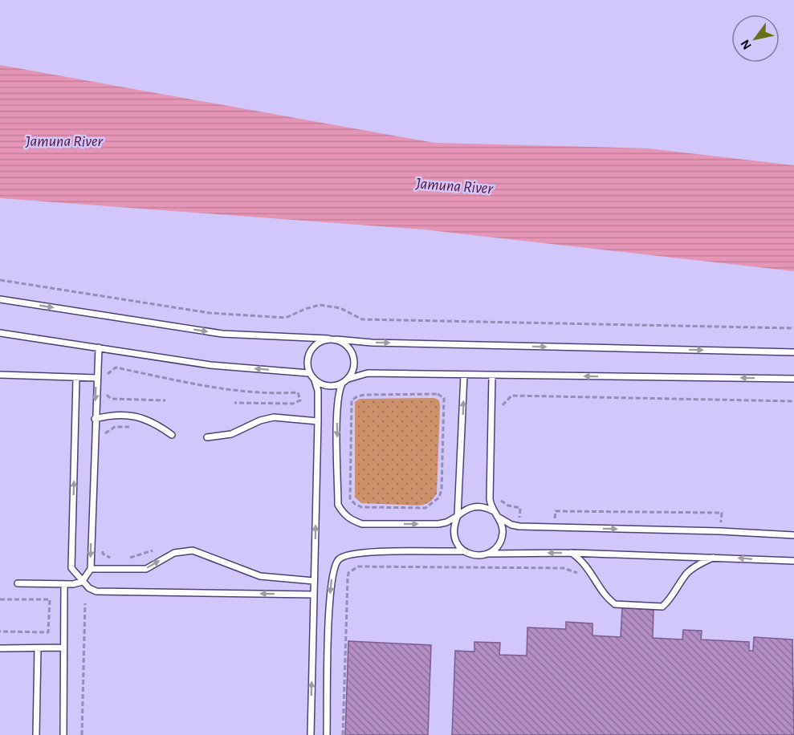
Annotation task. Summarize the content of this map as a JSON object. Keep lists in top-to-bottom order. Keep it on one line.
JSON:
{"water":["Jamuna River"],"north":"bottom left"}
